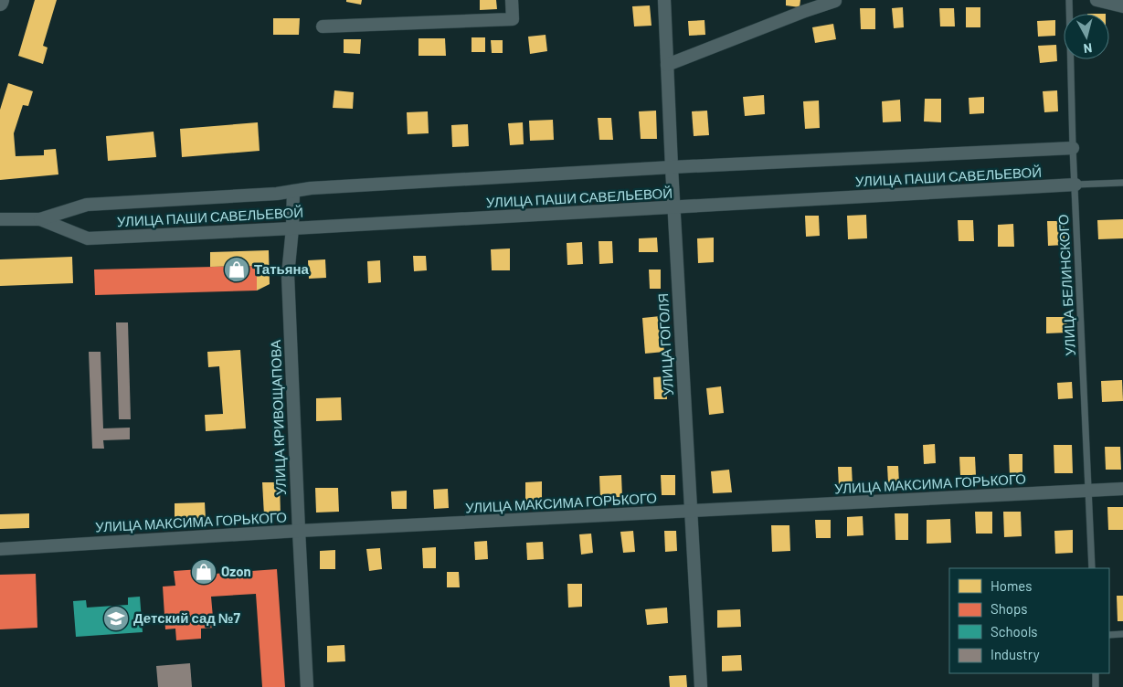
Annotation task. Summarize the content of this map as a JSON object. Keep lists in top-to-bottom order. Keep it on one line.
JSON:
{"streets":{"street":["УЛИЦА ПАШИ САВЕЛЬЕВОЙ","УЛИЦА ГОГОЛЯ","УЛИЦА КРИВОЩАПОВА","УЛИЦА МАКСИМА ГОРЬКОГО"],"lane":["УЛИЦА БЕЛИНСКОГО"]},"crossings":[["УЛИЦА ПАШИ САВЕЛЬЕВОЙ","УЛИЦА БЕЛИНСКОГО"],["УЛИЦА ПАШИ САВЕЛЬЕВОЙ","УЛИЦА ГОГОЛЯ"],["УЛИЦА ПАШИ САВЕЛЬЕВОЙ","УЛИЦА КРИВОЩАПОВА"],["УЛИЦА БЕЛИНСКОГО","УЛИЦА МАКСИМА ГОРЬКОГО"],["УЛИЦА ГОГОЛЯ","УЛИЦА МАКСИМА ГОРЬКОГО"],["УЛИЦА КРИВОЩАПОВА","УЛИЦА МАКСИМА ГОРЬКОГО"]],"places":{"shop":["Татьяна","Ozon"],"school or university":["Детский сад №7"]},"legend":["Homes","Shops","Schools","Industry"],"north":"bottom"}
